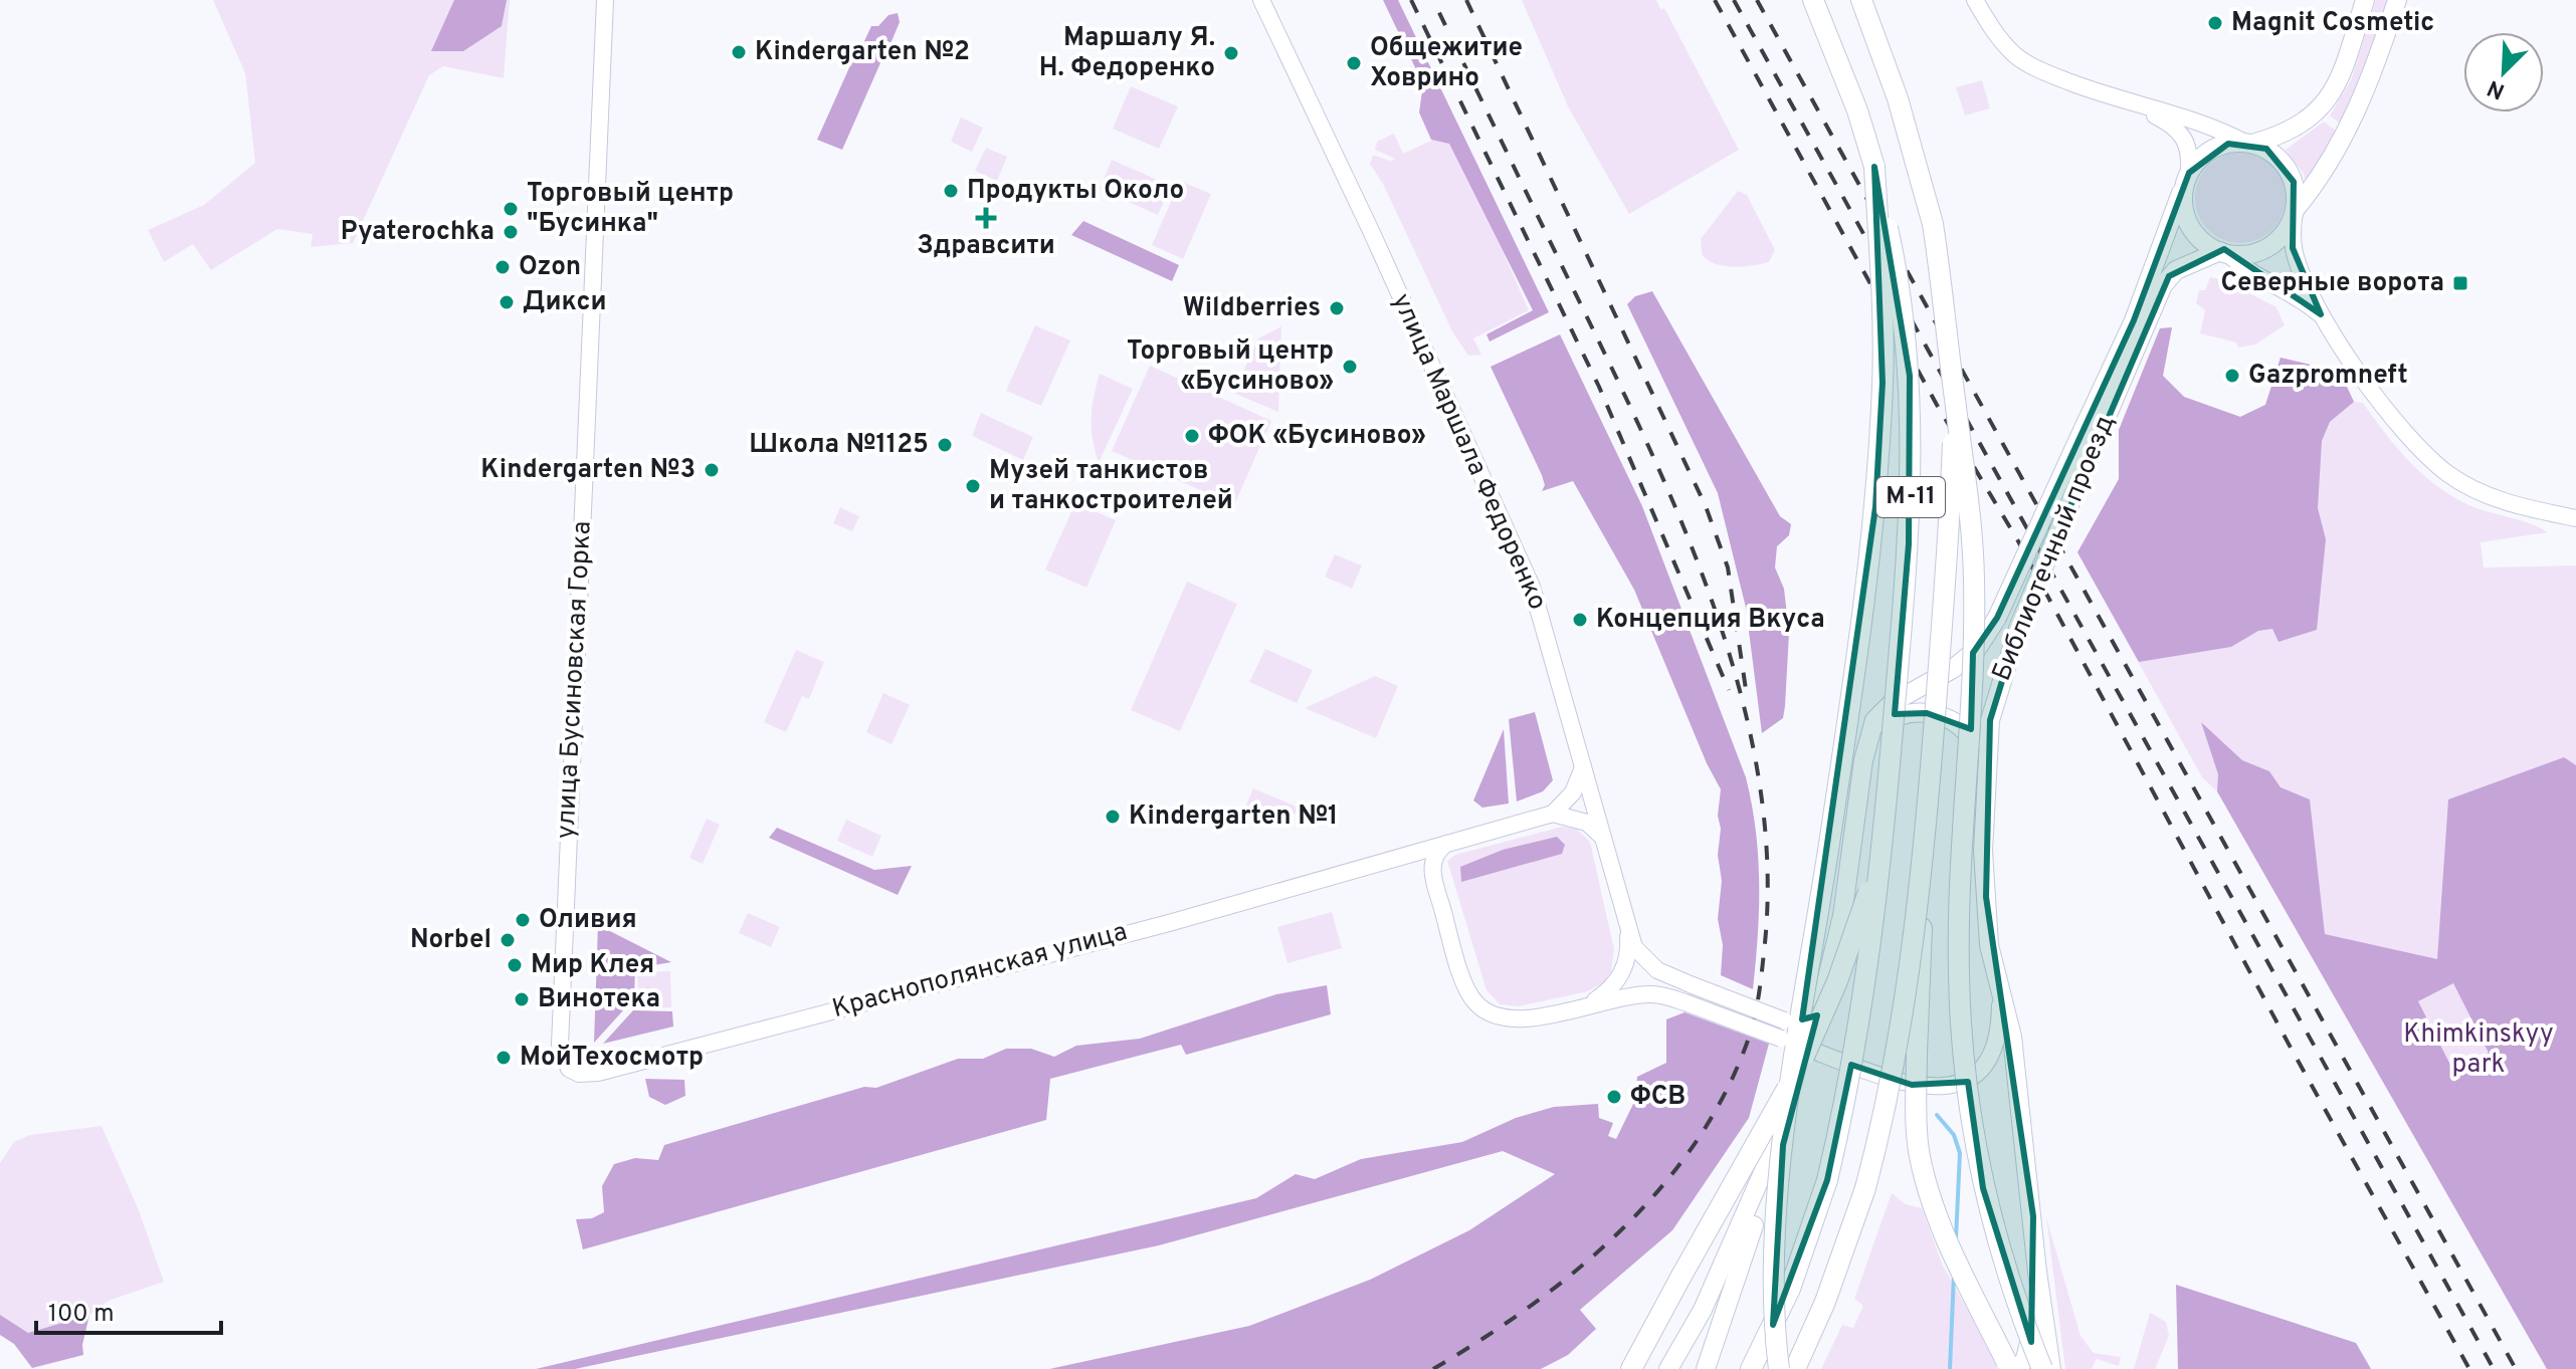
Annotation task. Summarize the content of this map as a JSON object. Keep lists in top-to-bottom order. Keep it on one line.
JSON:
{"streets":{"main road":["М-11","Библиотечный проезд"],"street":["улица Маршала Федоренко","улица Бусиновская Горка","Краснополянская улица"]},"crossings":[["улица Маршала Федоренко","Библиотечный проезд"],["улица Маршала Федоренко","Краснополянская улица"],["улица Бусиновская Горка","Краснополянская улица"]],"parks":["Khimkinskyy park"],"places":{"other":["Magnit Cosmetic","Kindergarten №2","Маршалу Я. Н. Федоренко","Общежитие Ховрино","Продукты Около","Торговый центр \"Бусинка\"","Pyaterochka","Ozon","Дикси","Wildberries","Торговый центр «Бусиново»","Gazpromneft","ФОК «Бусиново»","Школа №1125","Kindergarten №3","Музей танкистов и танкостроителей","Концепция Вкуса","Kindergarten №1","Оливия","Norbel","Мир Клея","Винотека","МойТехосмотр","ФСВ"],"health":["Здравсити"],"transit":["Северные ворота"]},"scale_bar":"100 m","north":"bottom left"}
